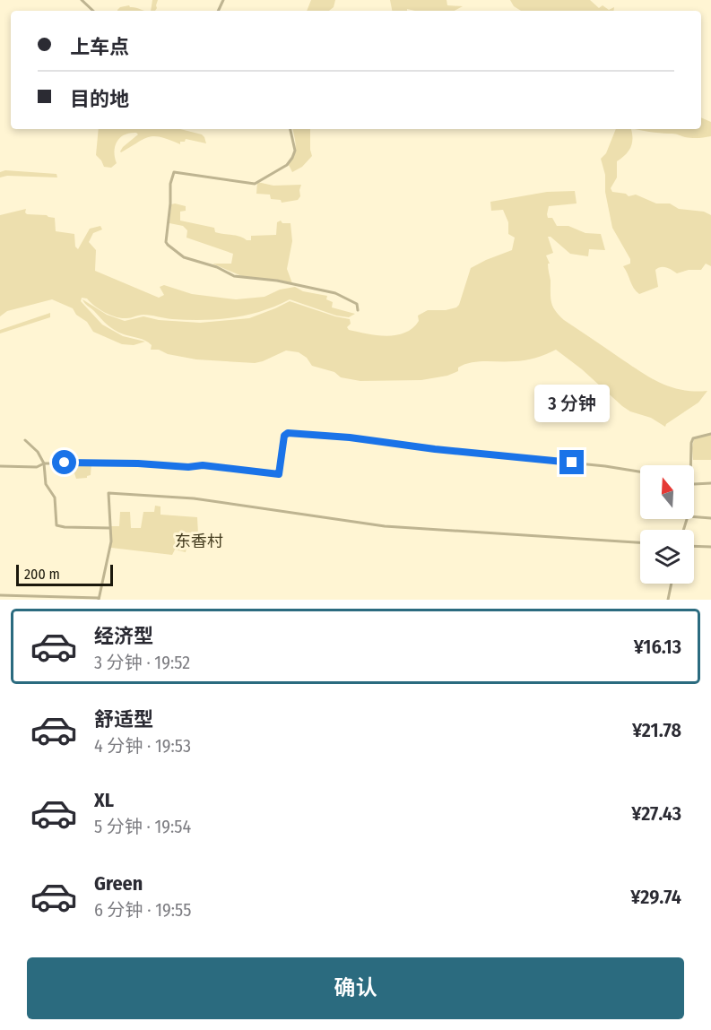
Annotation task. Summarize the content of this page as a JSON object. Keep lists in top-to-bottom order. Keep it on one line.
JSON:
{"districts":["东香村"],"scale_bar":"200 m","north":"top","page":{"banner":["上车点","目的地"],"bubble":"3 分钟","scale":"200 m","list":[{"name":"经济型","note":"3 分钟 · 19:52","value":"¥16.13"},{"name":"舒适型","note":"4 分钟 · 19:53","value":"¥21.78"},{"name":"XL","note":"5 分钟 · 19:54","value":"¥27.43"},{"name":"Green","note":"6 分钟 · 19:55","value":"¥29.74"}],"buttons":"确认"}}
